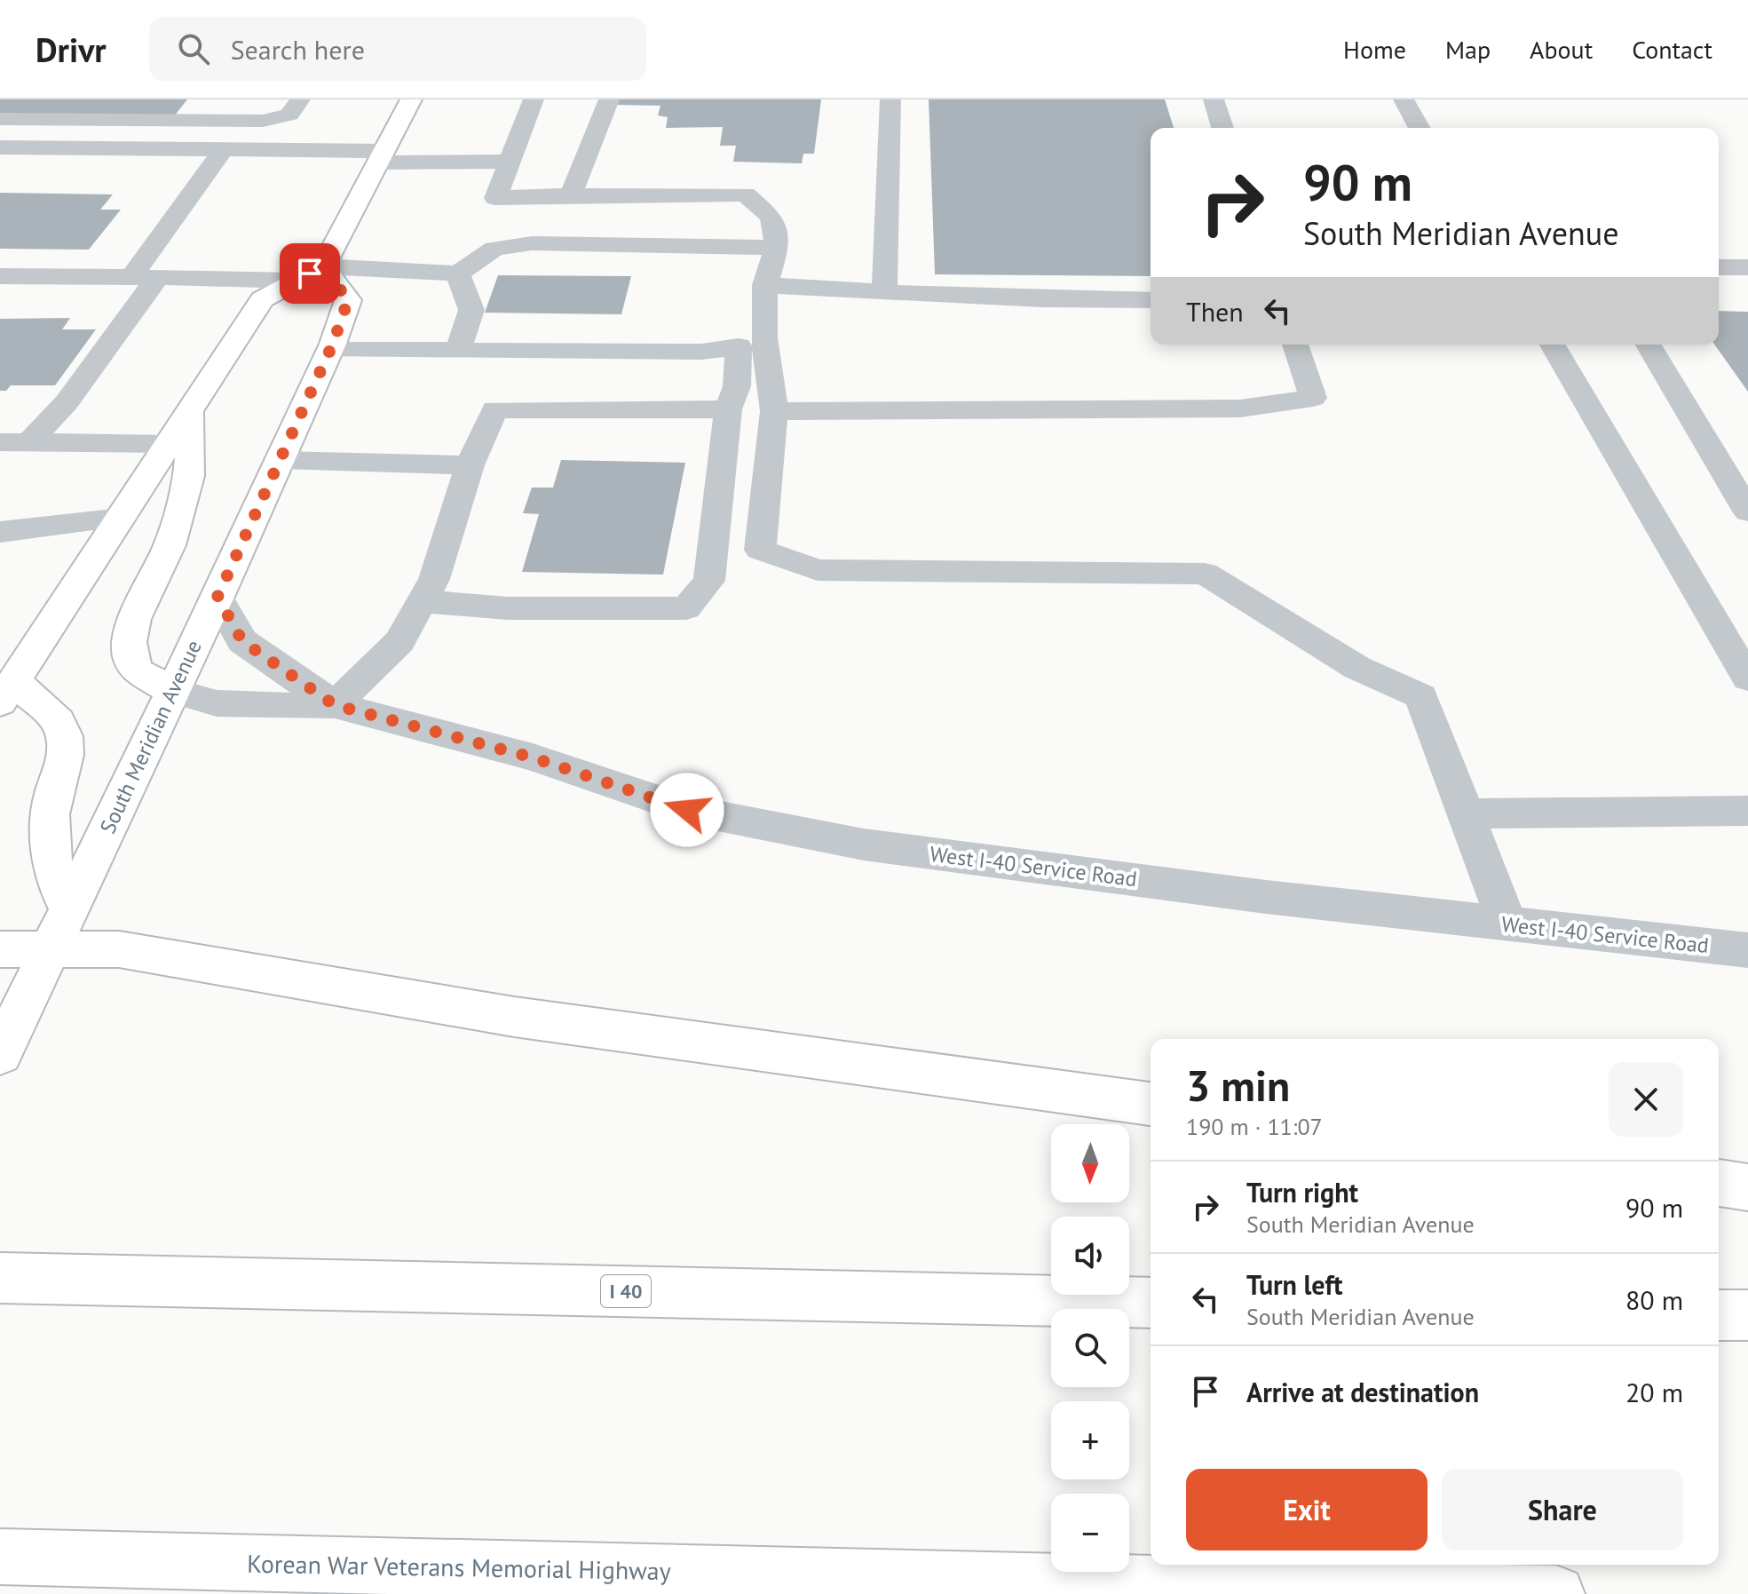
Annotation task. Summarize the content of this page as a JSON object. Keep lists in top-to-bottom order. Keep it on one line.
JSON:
{"streets":{"main road":["South Meridian Avenue","I 40","Korean War Veterans Memorial Highway"],"street":["West I-40 Service Road"]},"crossings":[["South Meridian Avenue","West I-40 Service Road"]],"north":"bottom","page":{"header":"Drivr","search":"Search here","nav":["Home","Map","About","Contact"],"turn":["90 m","South Meridian Avenue"],"then":"Then","heading":["3 min","190 m · 11:07"],"map_buttons":["+","−"],"list":[{"name":"Turn right","note":"South Meridian Avenue","value":"90 m"},{"name":"Turn left","note":"South Meridian Avenue","value":"80 m"},{"name":"Arrive at destination","value":"20 m"}],"buttons":["Exit","Share"]}}
